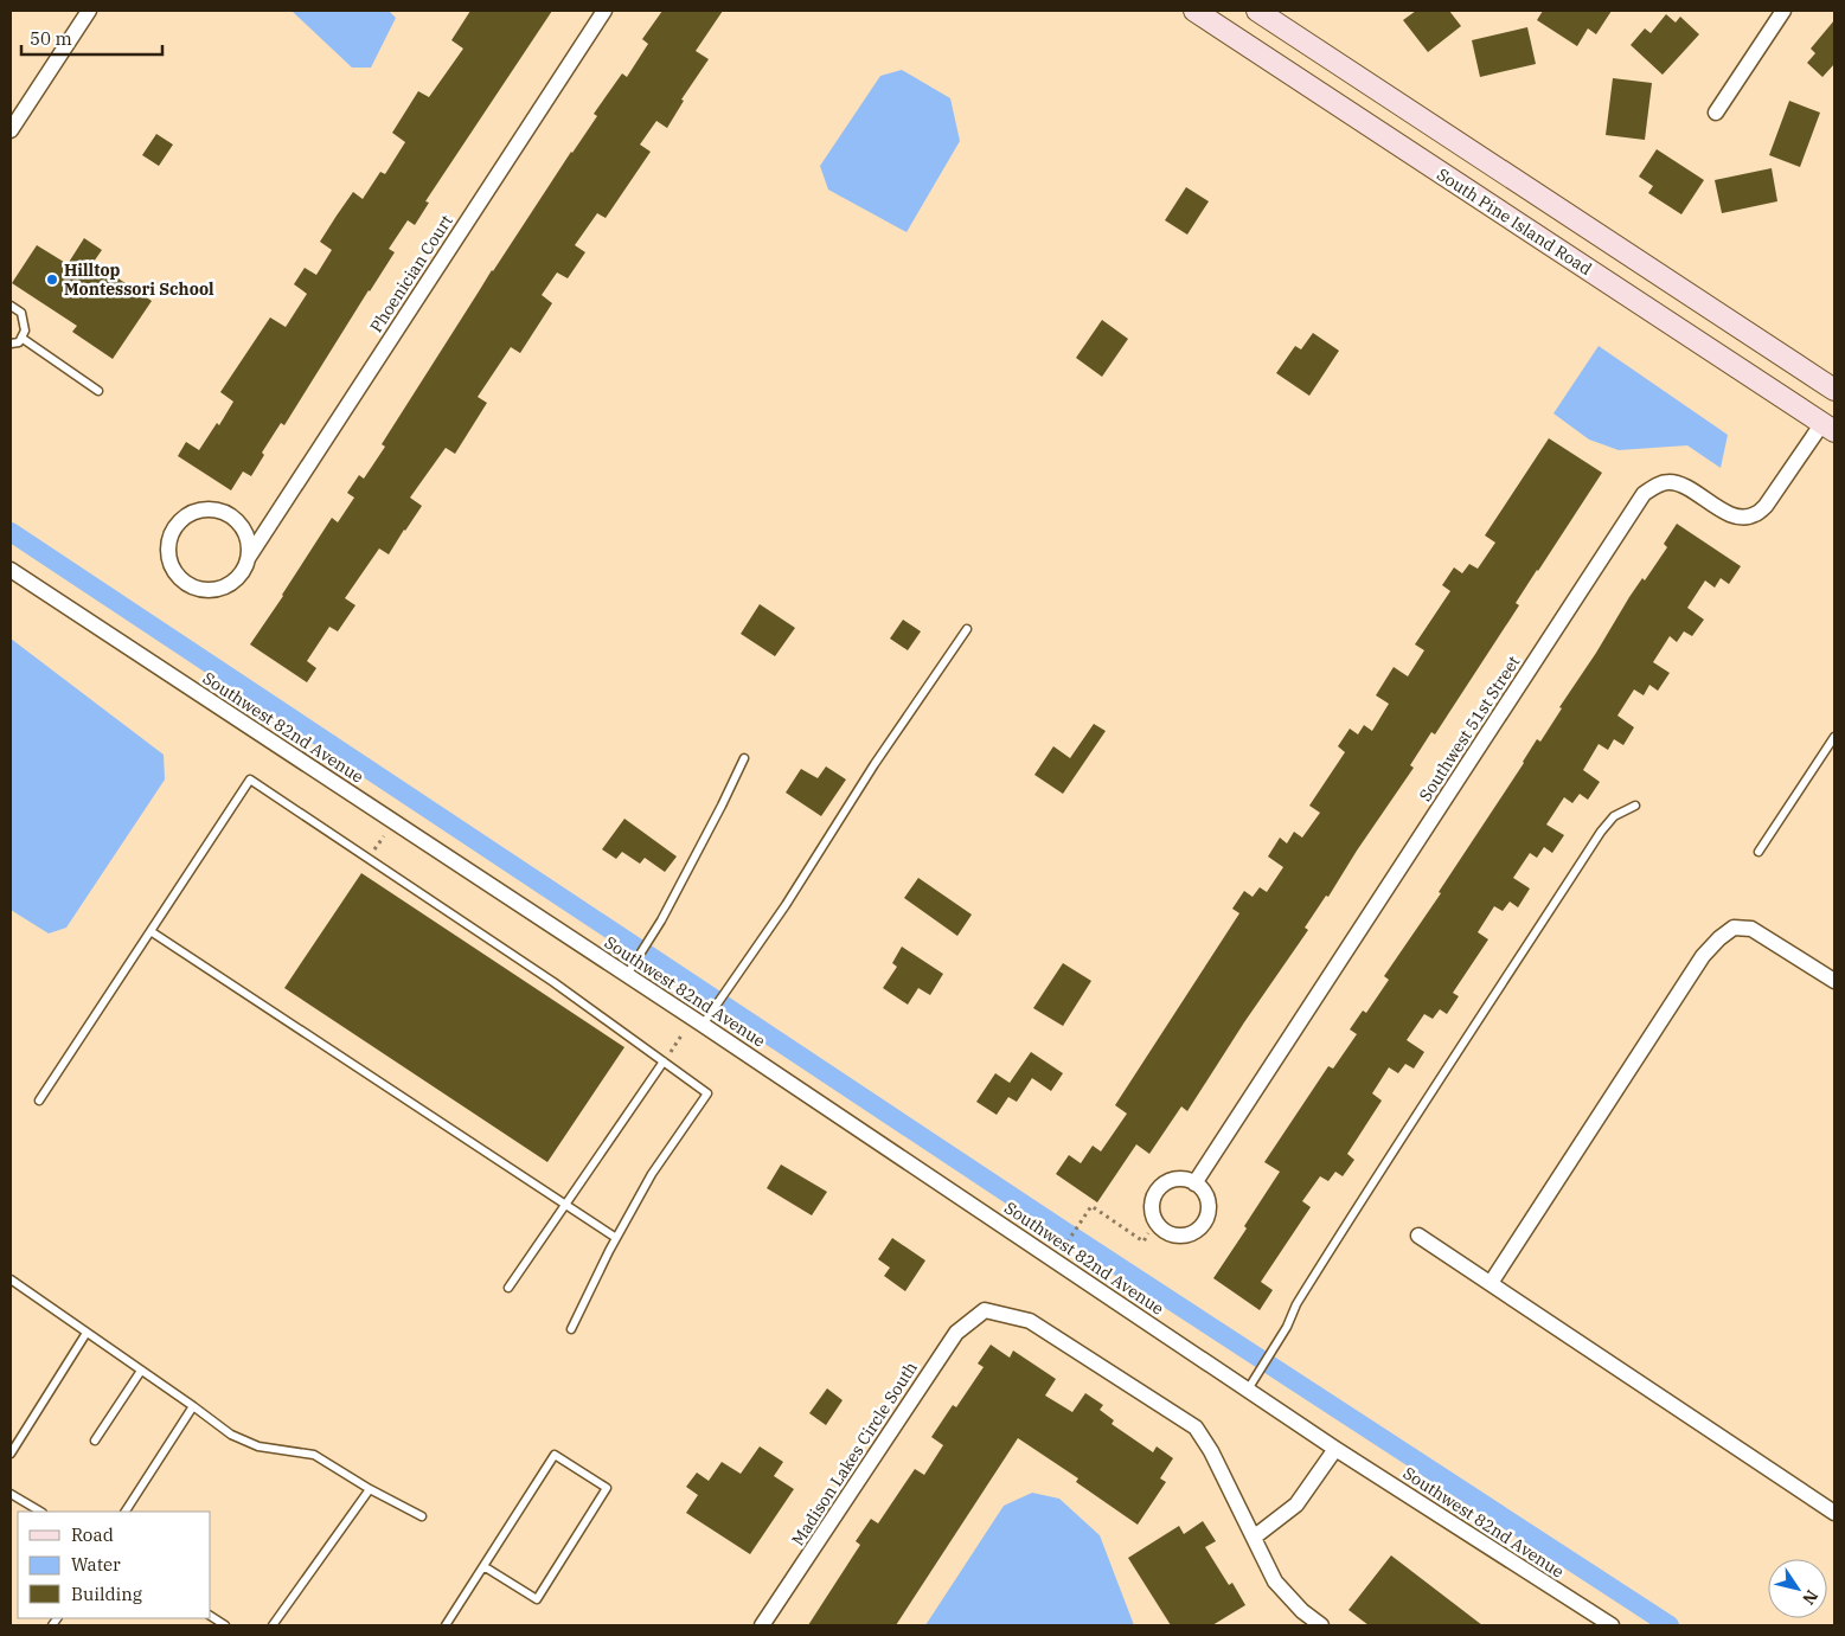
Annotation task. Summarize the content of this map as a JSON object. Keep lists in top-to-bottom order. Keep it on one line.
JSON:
{"streets":{"main road":["South Pine Island Road"],"street":["Phoenician Court","Southwest 82nd Avenue","Southwest 51st Street","Madison Lakes Circle South"]},"crossings":[["South Pine Island Road","Southwest 51st Street"]],"places":["Hilltop Montessori School"],"legend":["Road","Water","Building"],"scale_bar":"50 m","north":"bottom right"}
